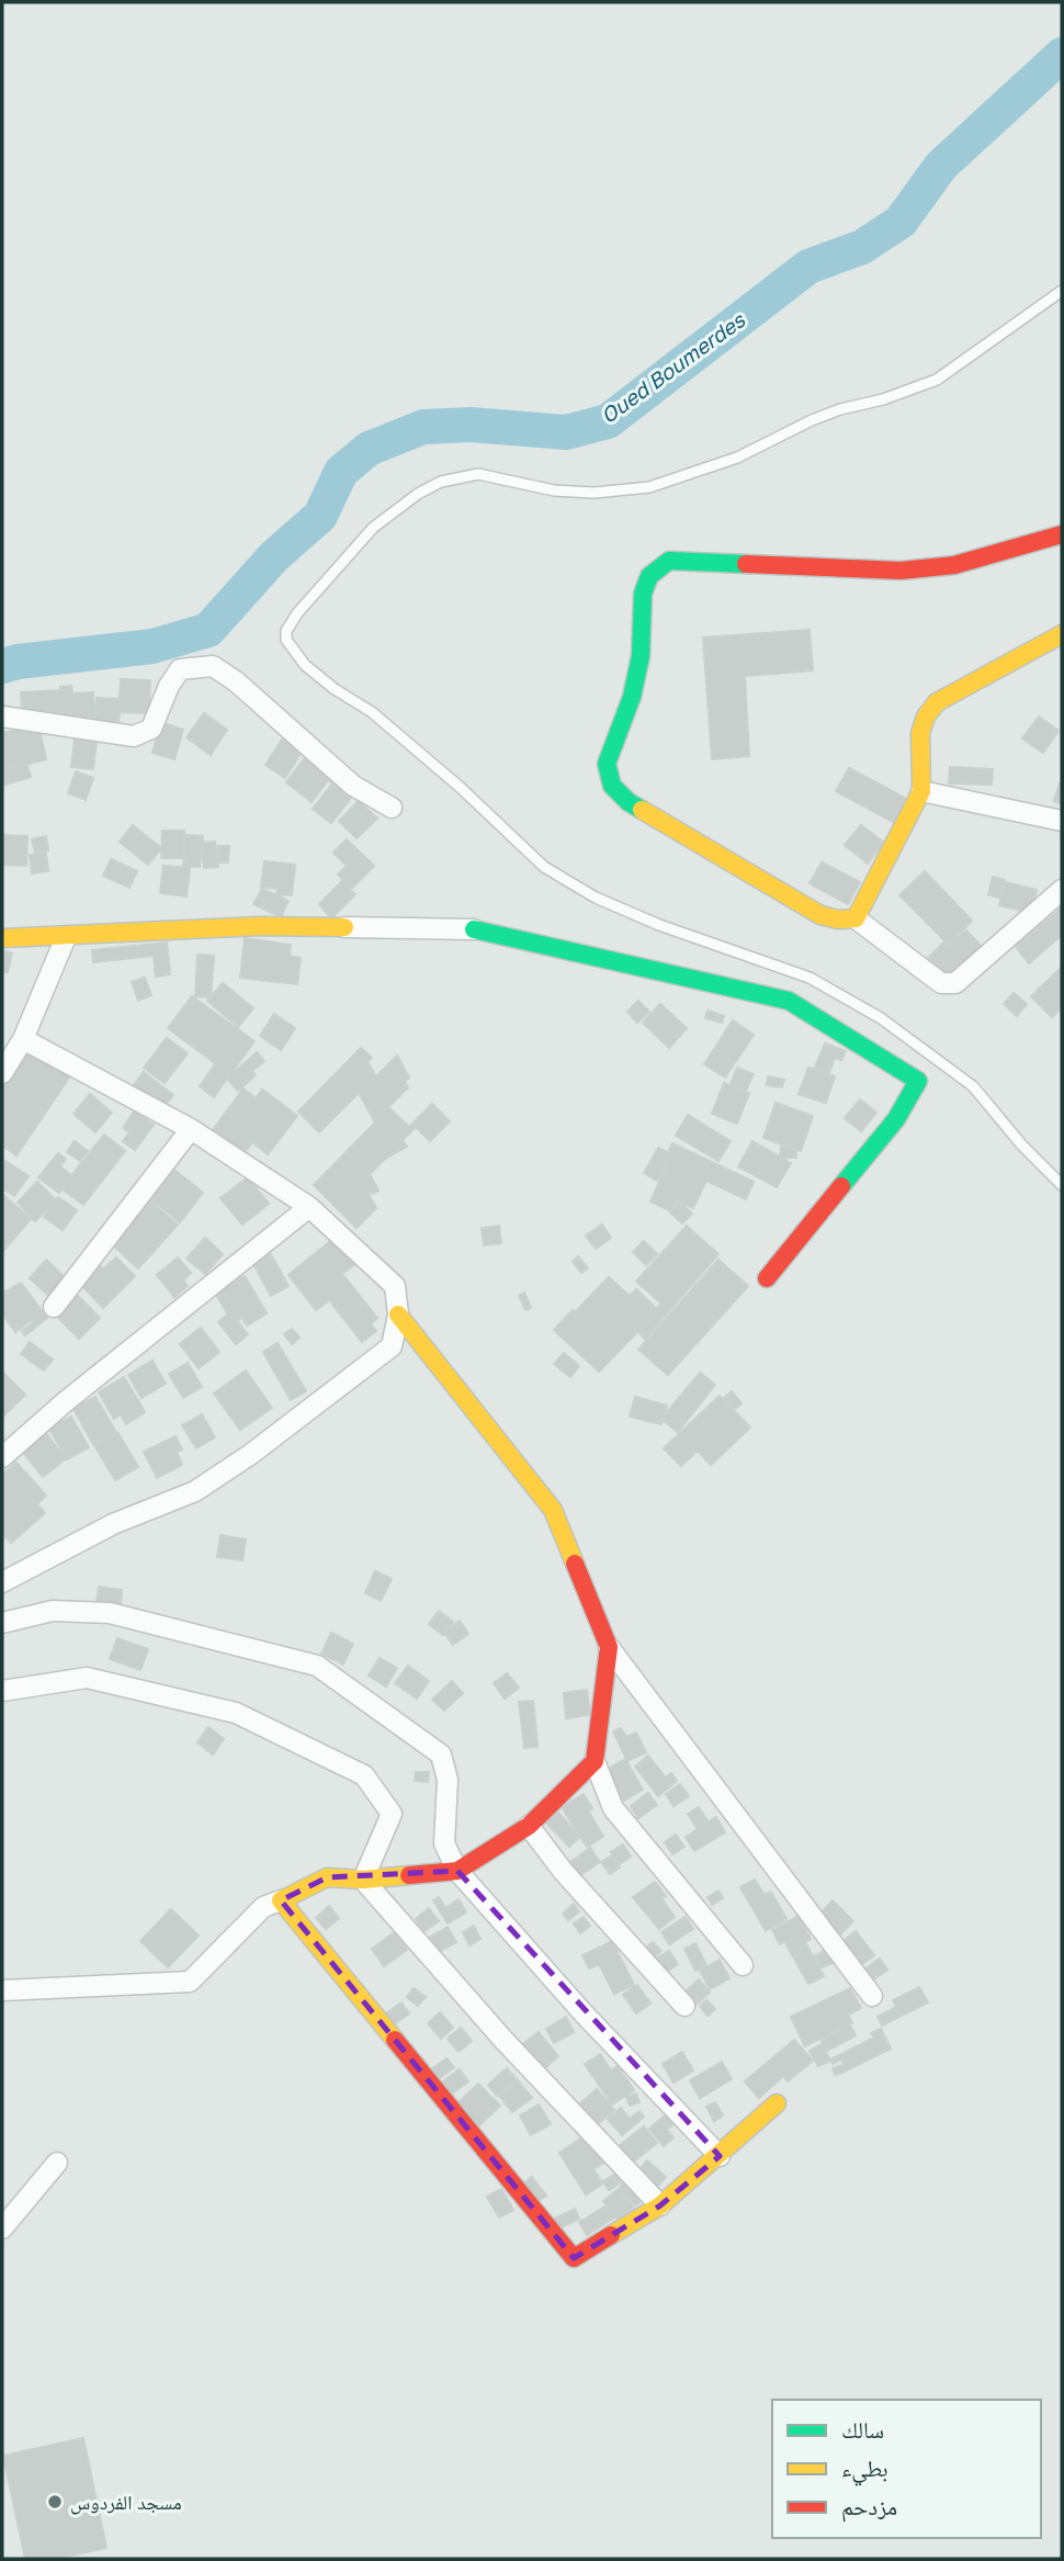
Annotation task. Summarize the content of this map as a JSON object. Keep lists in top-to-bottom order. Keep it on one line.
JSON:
{"water":["Oued Boumerdes"],"places":["مسجد الفردوس"],"legend":["سالك","بطيء","مزدحم"]}
